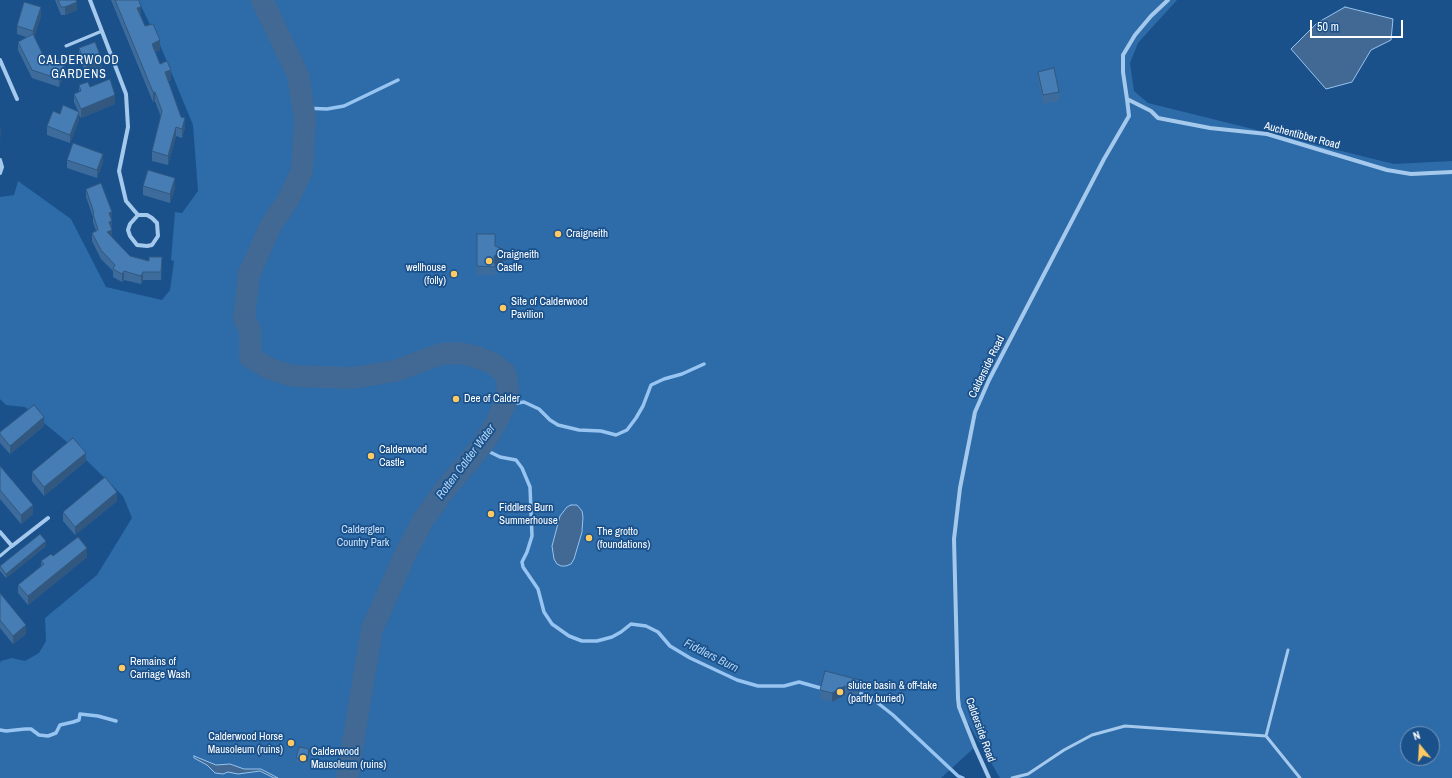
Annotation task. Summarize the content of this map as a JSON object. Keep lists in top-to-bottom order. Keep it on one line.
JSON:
{"streets":{"street":["Auchentibber Road","Calderside Road"]},"crossings":[["Auchentibber Road","Calderside Road"]],"districts":["CALDERWOOD GARDENS"],"water":["Rotten Calder Water","Fiddlers Burn"],"parks":["Calderglen Country Park"],"places":["Craigneith","Craigneith Castle","wellhouse (folly)","Site of Calderwood Pavilion","Dee of Calder","Calderwood Castle","Fiddlers Burn Summerhouse","The grotto (foundations)","Remains of Carriage Wash","sluice basin & off-take (partly buried)","Calderwood Horse Mausoleum (ruins)","Calderwood Mausoleum (ruins)"],"scale_bar":"50 m","north":"top"}
